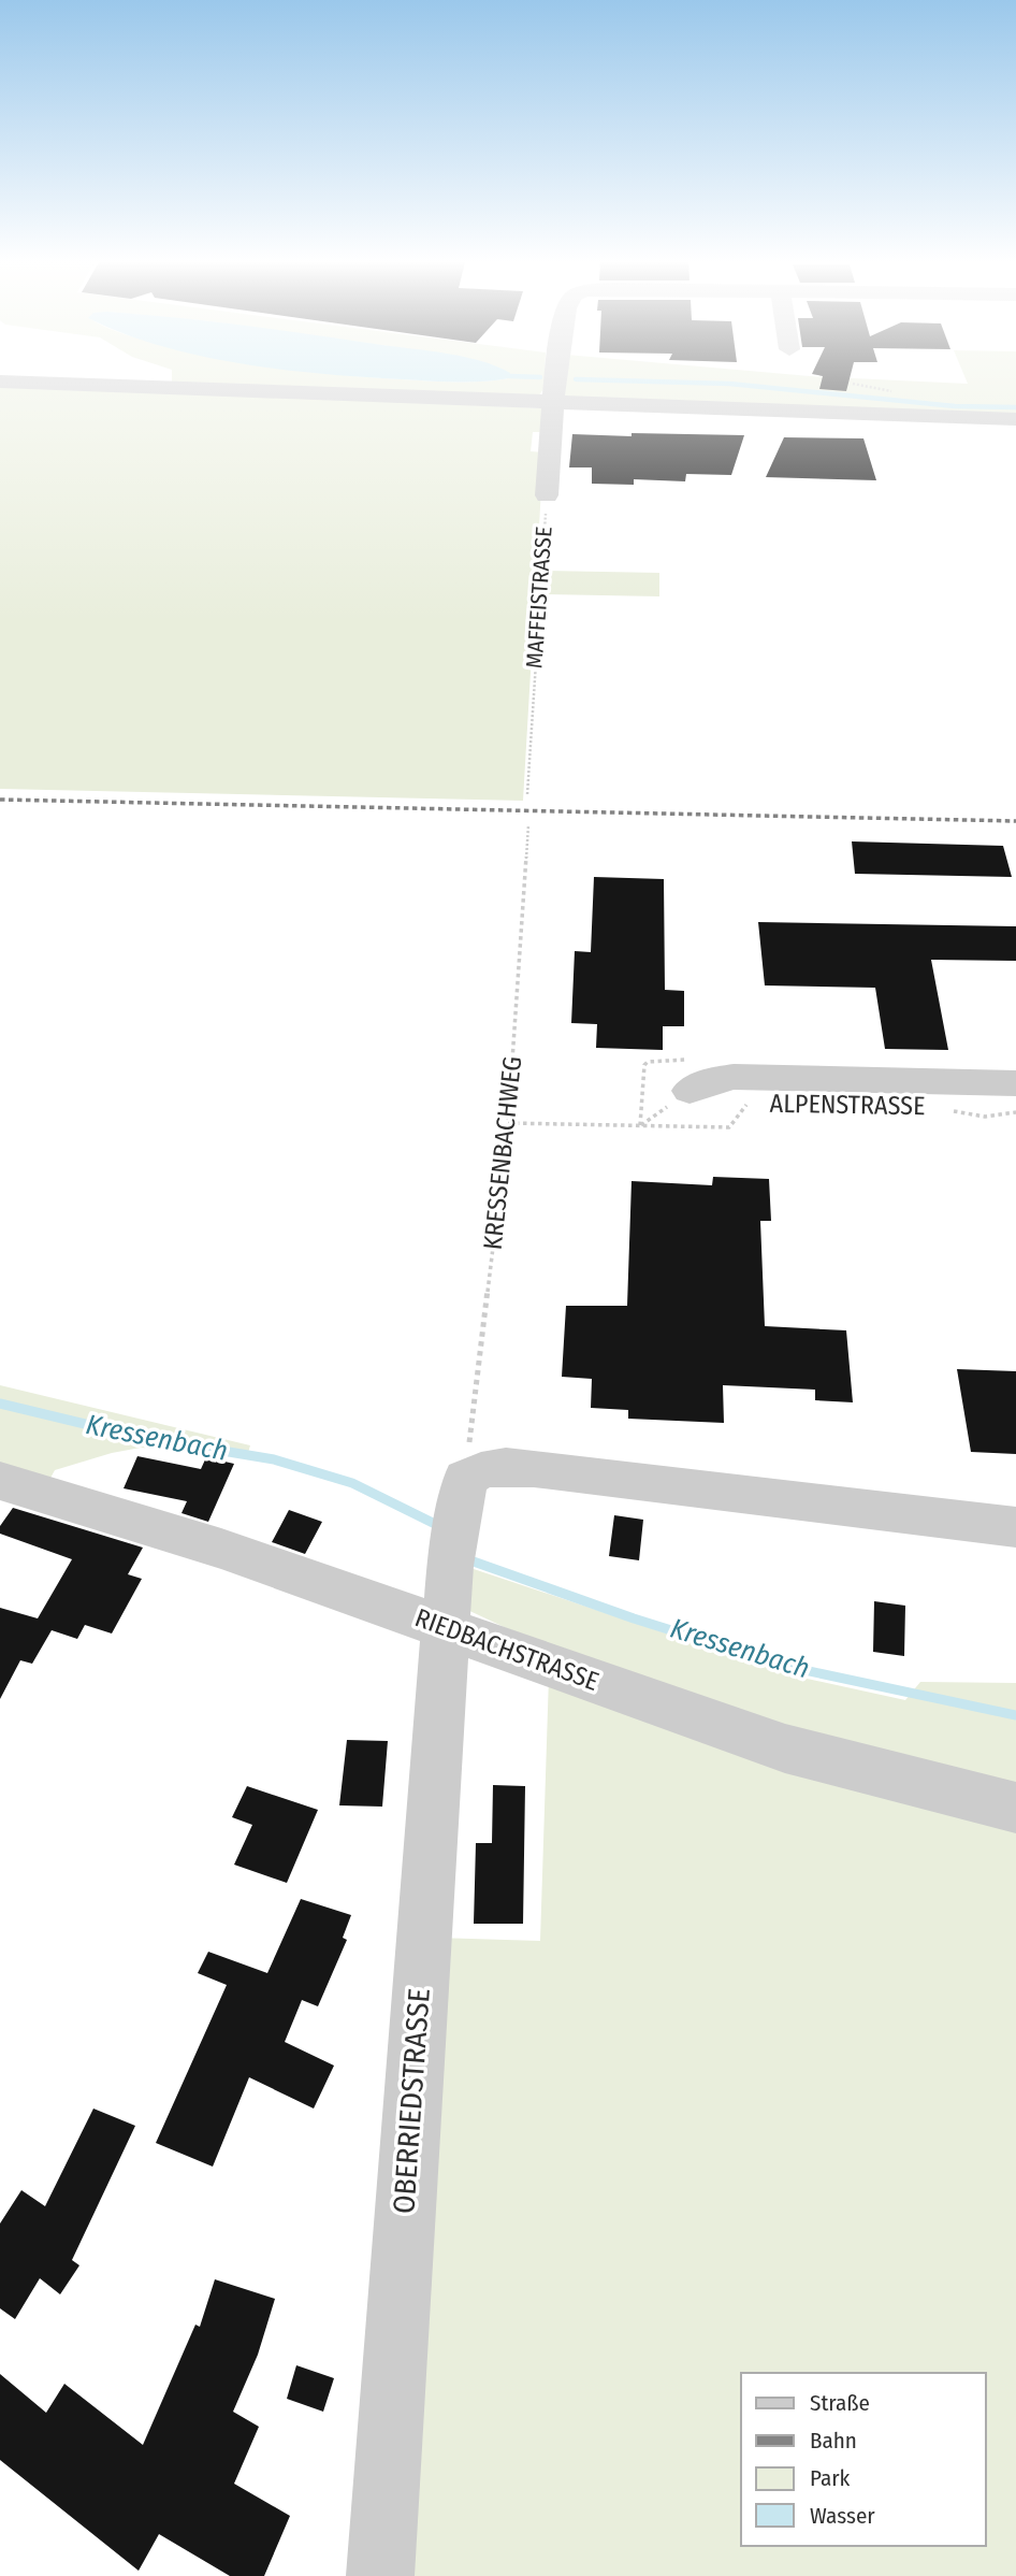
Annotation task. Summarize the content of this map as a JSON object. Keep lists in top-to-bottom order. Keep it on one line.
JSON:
{"streets":{"street":["MAFFEISTRASSE","ALPENSTRASSE","RIEDBACHSTRASSE","OBERRIEDSTRASSE"],"path":["KRESSENBACHWEG"]},"crossings":[["ALPENSTRASSE","KRESSENBACHWEG"],["RIEDBACHSTRASSE","OBERRIEDSTRASSE"]],"water":["Kressenbach"],"legend":["Straße","Bahn","Park","Wasser"]}
